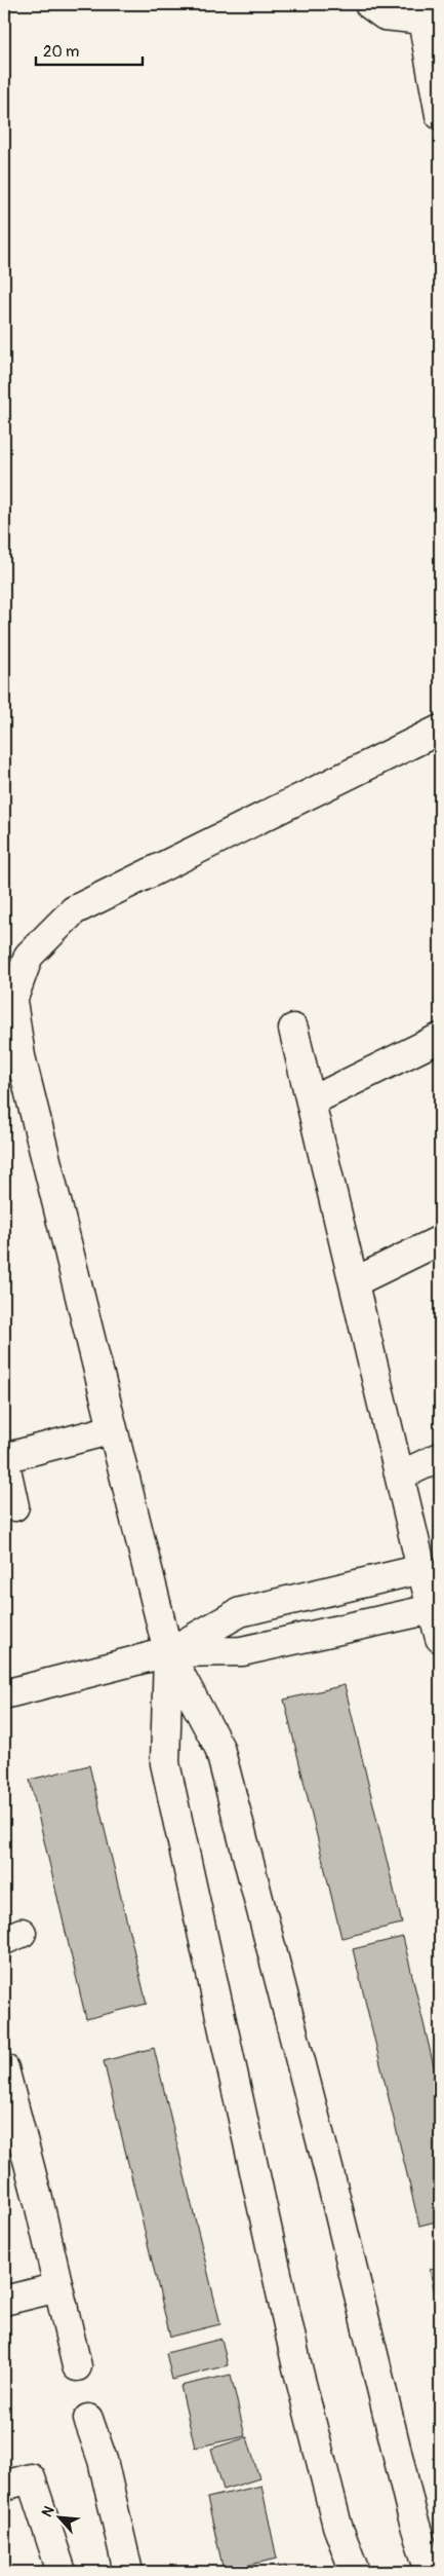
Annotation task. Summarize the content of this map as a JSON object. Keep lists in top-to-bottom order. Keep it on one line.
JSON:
{"scale_bar":"20 m","north":"top left"}
